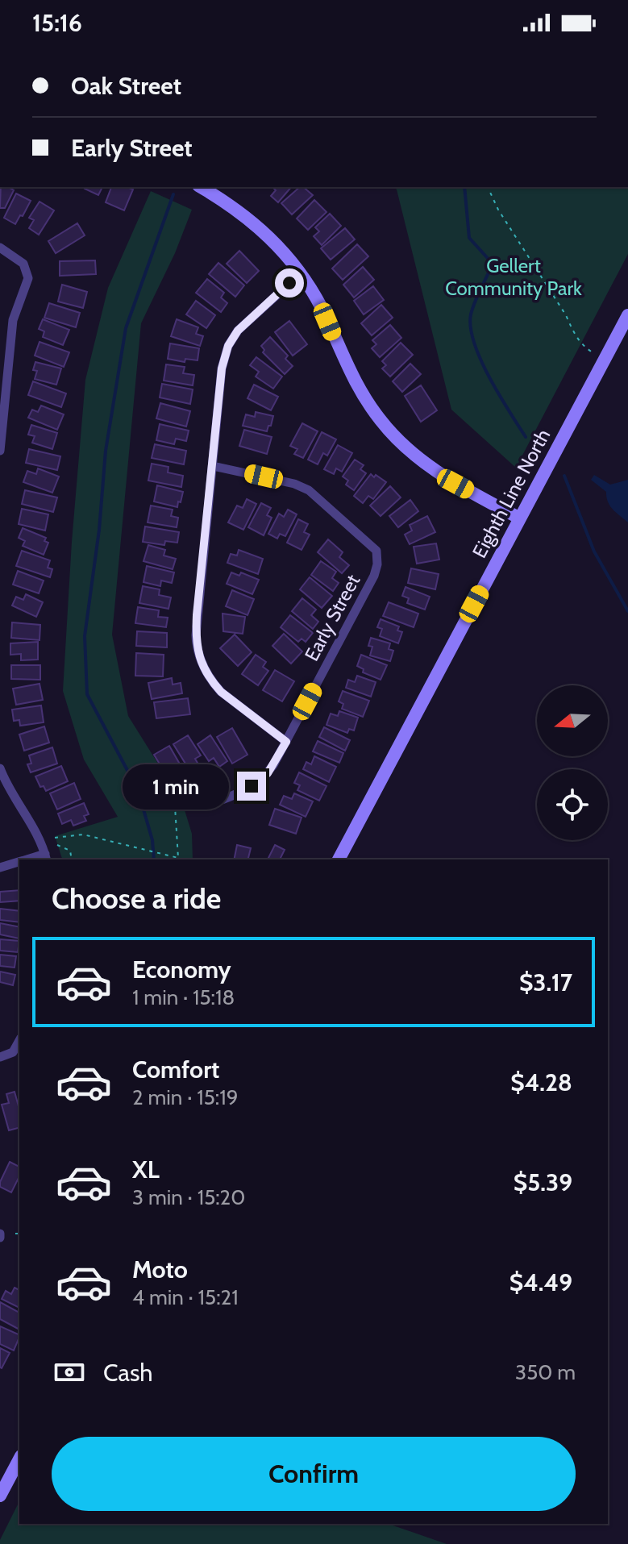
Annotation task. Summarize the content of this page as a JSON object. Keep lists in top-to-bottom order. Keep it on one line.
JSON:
{"streets":{"street":["Eighth Line North","Early Street"]},"parks":["Gellert Community Park"],"north":"left","page":{"status":"15:16","banner":["Oak Street","Early Street"],"bubble":"1 min","heading":"Choose a ride","list":[{"name":"Economy","note":"1 min · 15:18","value":"$3.17"},{"name":"Comfort","note":"2 min · 15:19","value":"$4.28"},{"name":"XL","note":"3 min · 15:20","value":"$5.39"},{"name":"Moto","note":"4 min · 15:21","value":"$4.49"}],"pay":["Cash","350 m"],"buttons":"Confirm"}}
